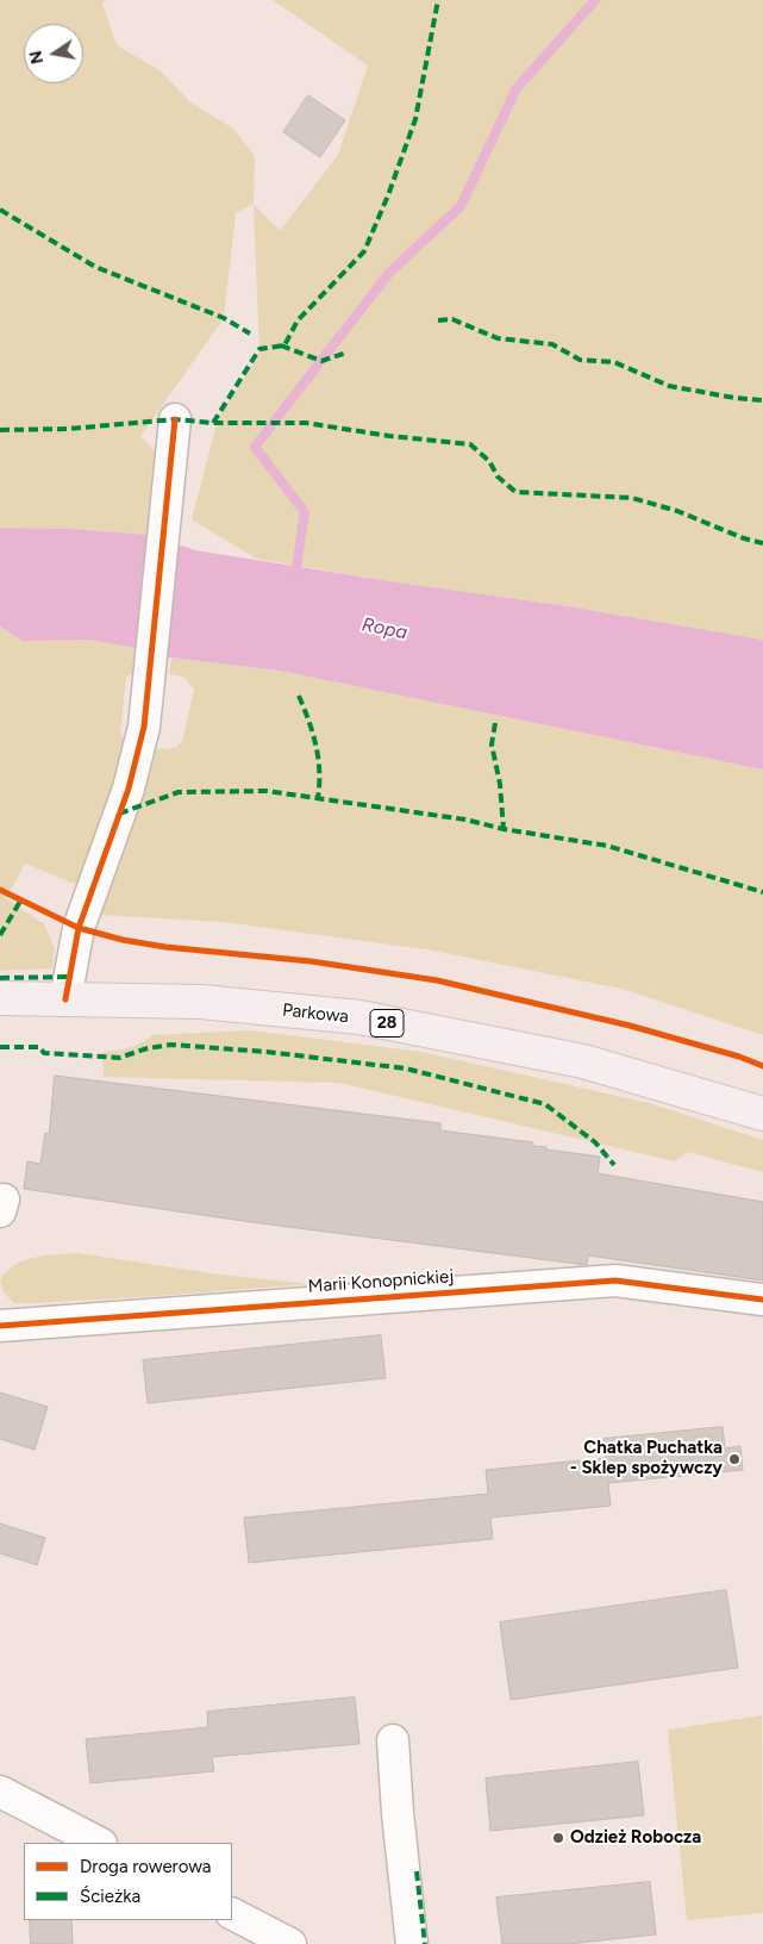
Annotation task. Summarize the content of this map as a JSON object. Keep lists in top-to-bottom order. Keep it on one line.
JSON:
{"streets":{"main road":["Parkowa","28"],"street":["Marii Konopnickiej"]},"water":["Ropa"],"places":["Chatka Puchatka - Sklep spożywczy","Odzież Robocza"],"legend":["Droga rowerowa","Ścieżka"],"north":"left"}
